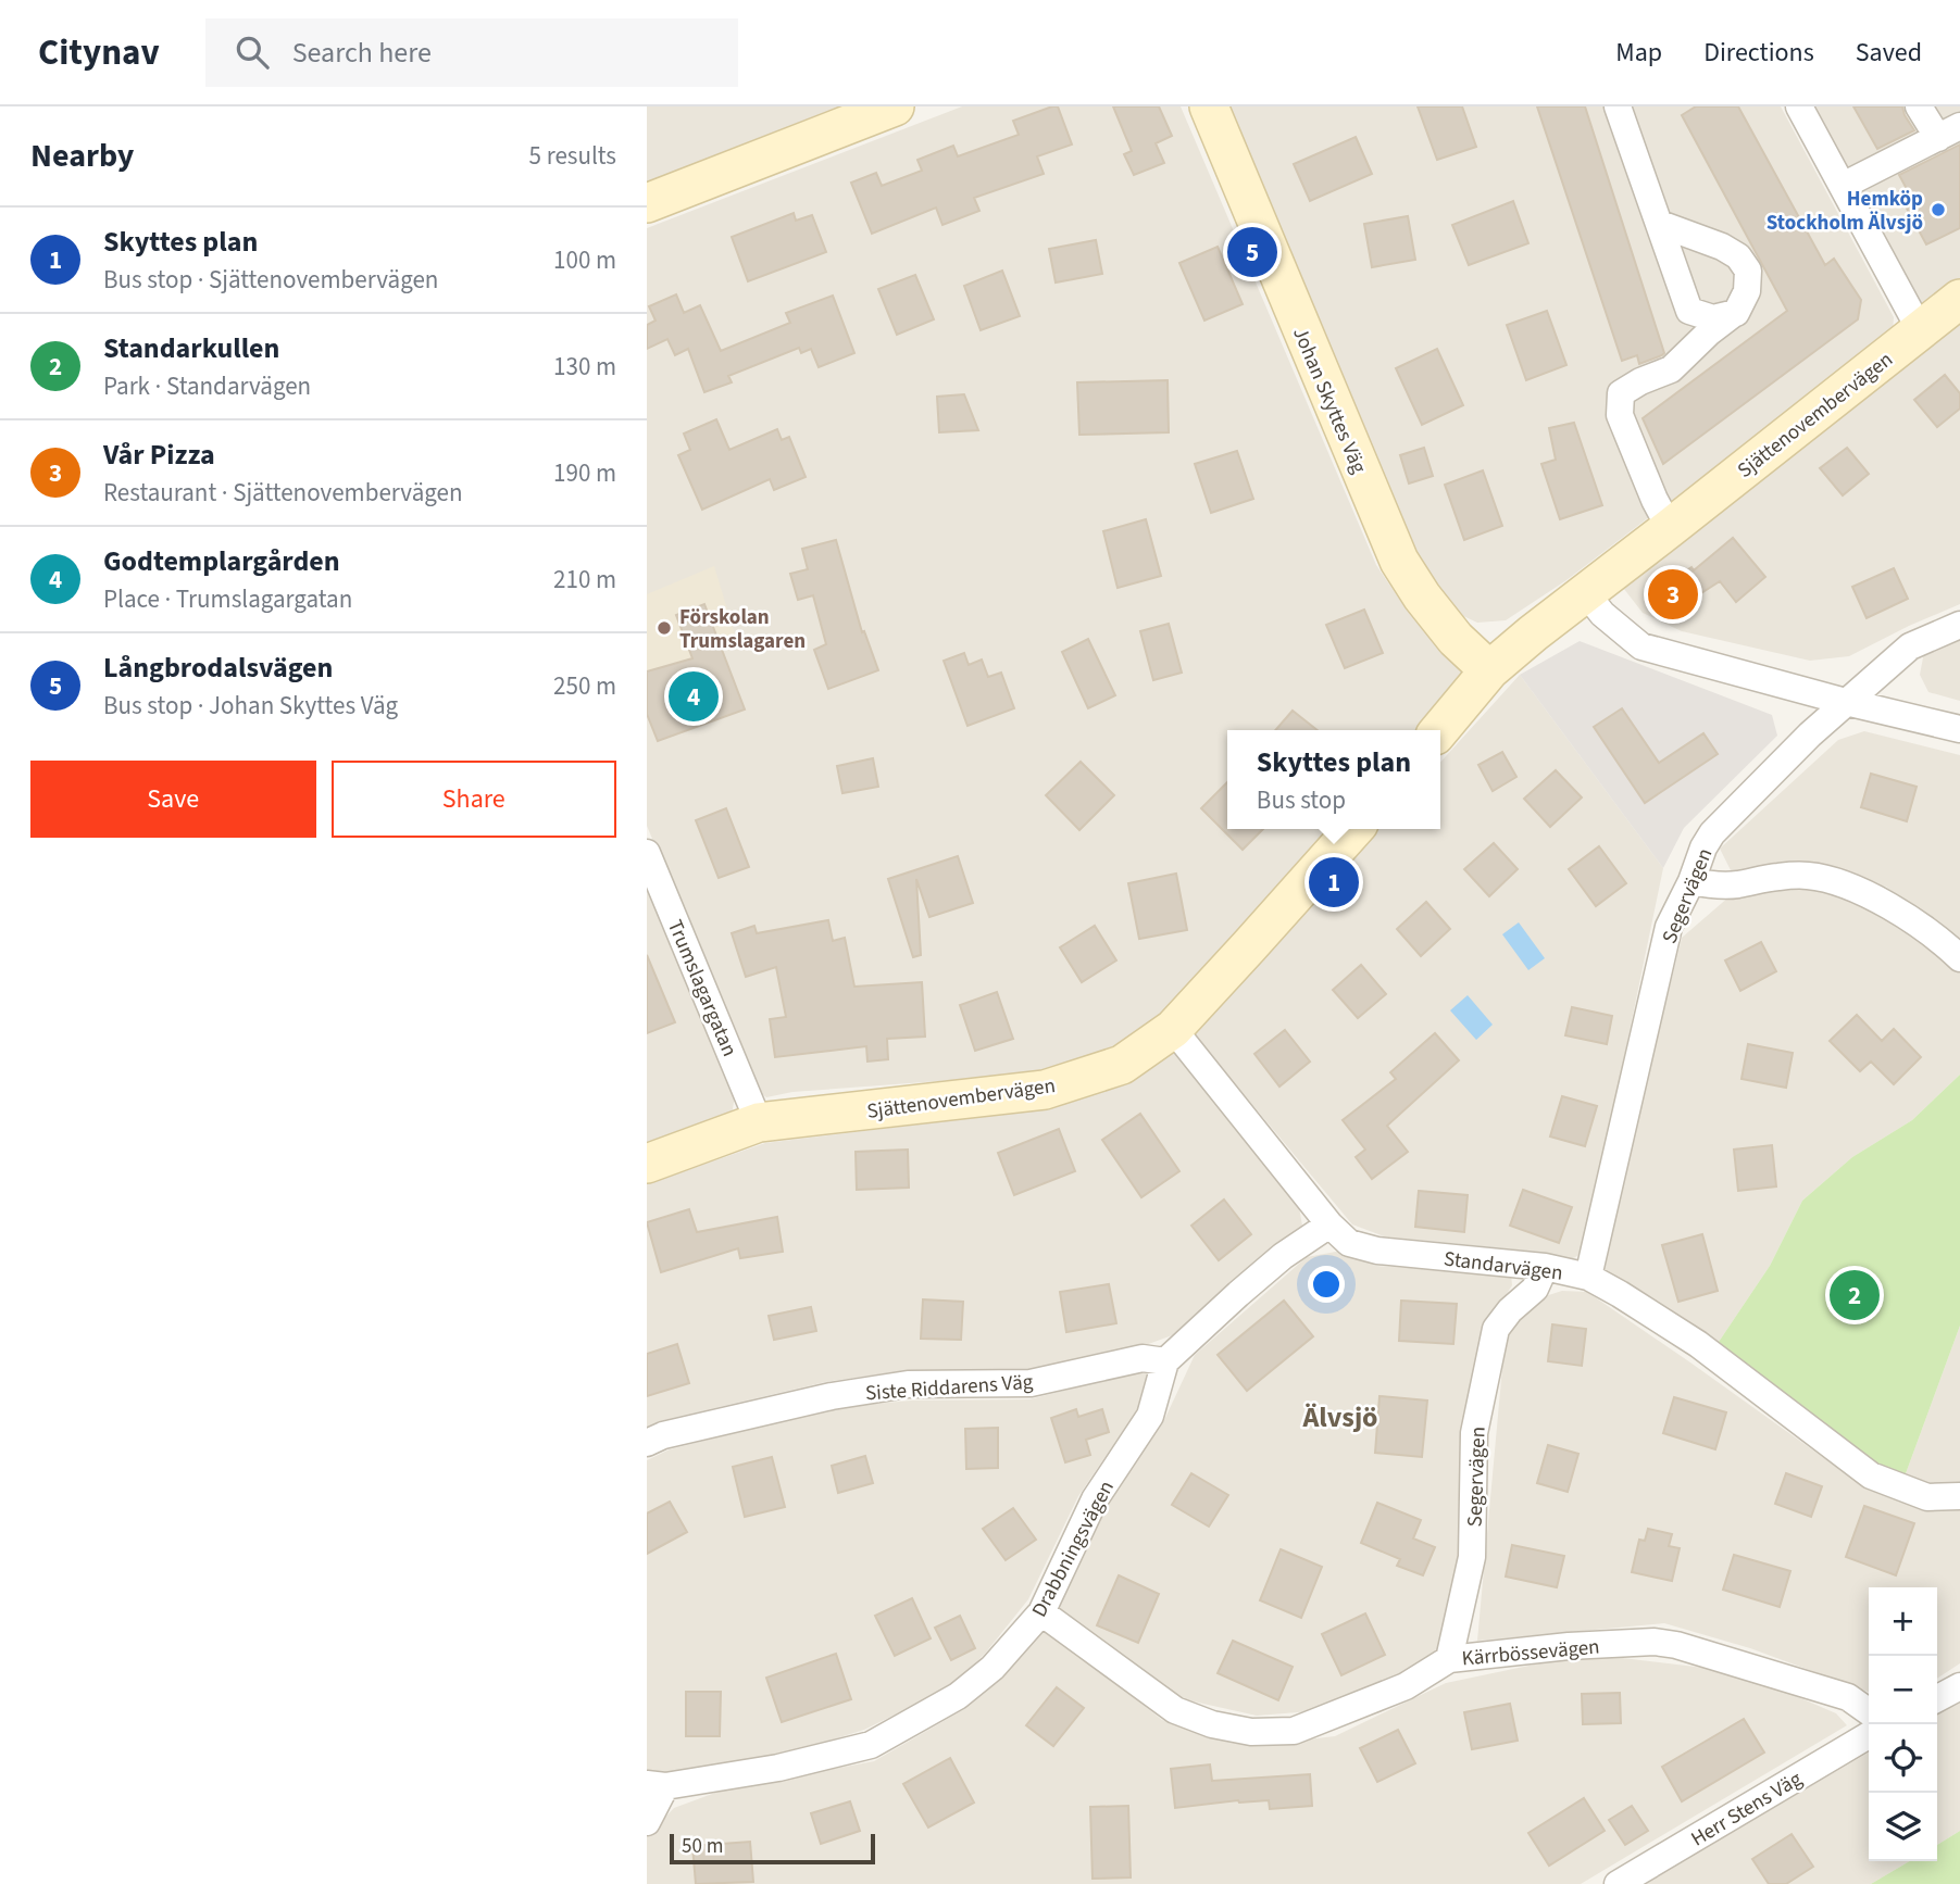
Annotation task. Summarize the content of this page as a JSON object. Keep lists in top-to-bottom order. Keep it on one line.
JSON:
{"streets":{"street":["Johan Skyttes Väg","Sjättenovembervägen","Segervägen","Trumslagargatan","Standarvägen","Siste Riddarens Väg","Drabbningsvägen","Kärrbössevägen","Herr Stens Väg"]},"crossings":[["Johan Skyttes Väg","Sjättenovembervägen"],["Sjättenovembervägen","Trumslagargatan"],["Sjättenovembervägen","Standarvägen"],["Segervägen","Standarvägen"],["Segervägen","Kärrbössevägen"],["Siste Riddarens Väg","Drabbningsvägen"],["Drabbningsvägen","Kärrbössevägen"]],"districts":["Älvsjö"],"places":["Hemköp Stockholm Älvsjö","Förskolan Trumslagaren"],"scale_bar":"50 m","page":{"header":"Citynav","search":"Search here","nav":["Map","Directions","Saved"],"heading":["Nearby","5 results"],"list":[{"mark":"1","name":"Skyttes plan","note":"Bus stop · Sjättenovembervägen","value":"100 m"},{"mark":"2","name":"Standarkullen","note":"Park · Standarvägen","value":"130 m"},{"mark":"3","name":"Vår Pizza","note":"Restaurant · Sjättenovembervägen","value":"190 m"},{"mark":"4","name":"Godtemplargården","note":"Place · Trumslagargatan","value":"210 m"},{"mark":"5","name":"Långbrodalsvägen","note":"Bus stop · Johan Skyttes Väg","value":"250 m"}],"pins":["5","3","4","1","2"],"popup":["Skyttes plan","Bus stop"],"buttons":["Save","Share"],"map_buttons":["+","−"],"scale":"50 m"}}
